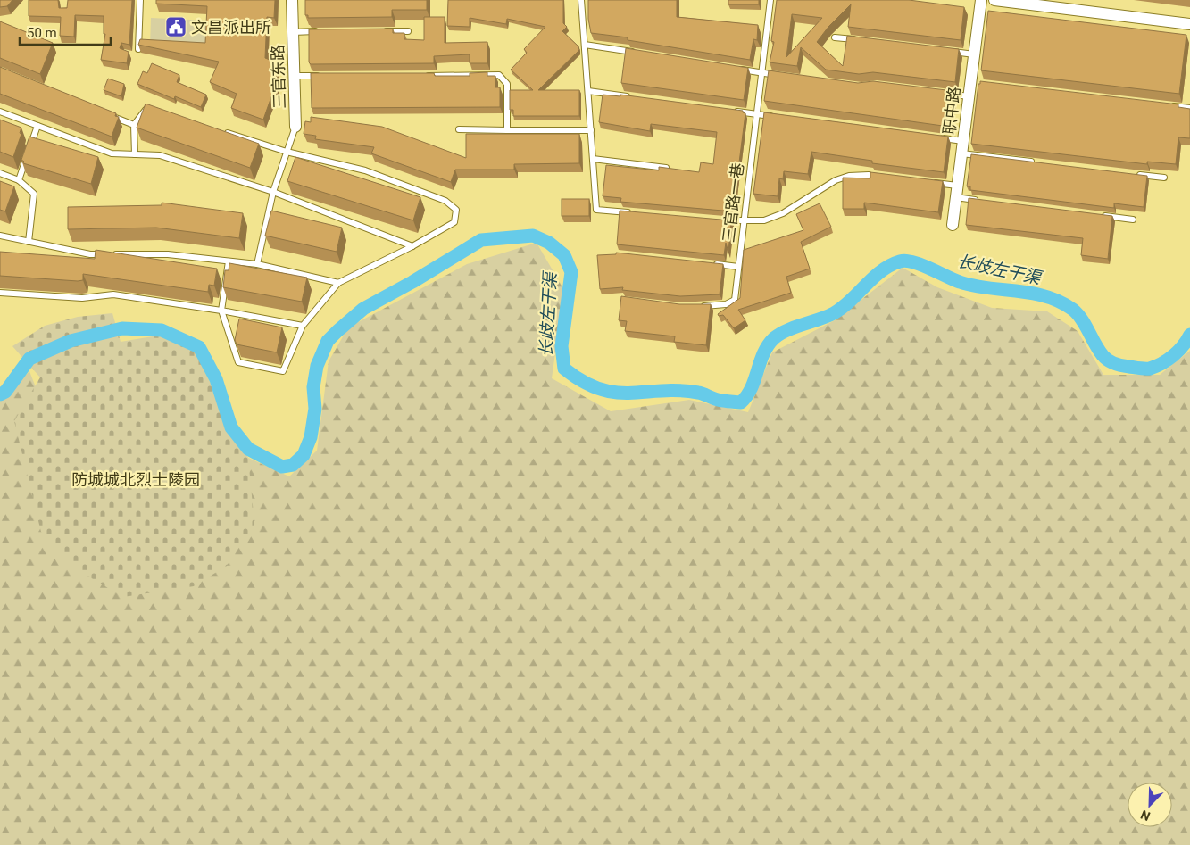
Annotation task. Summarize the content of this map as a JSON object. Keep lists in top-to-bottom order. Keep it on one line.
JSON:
{"streets":{"street":["三官东路","职中路"],"lane":["三官路一巷"]},"water":["长歧左干渠"],"parks":["防城城北烈士陵园"],"places":{"public building":["文昌派出所"]},"scale_bar":"50 m","north":"bottom left"}
